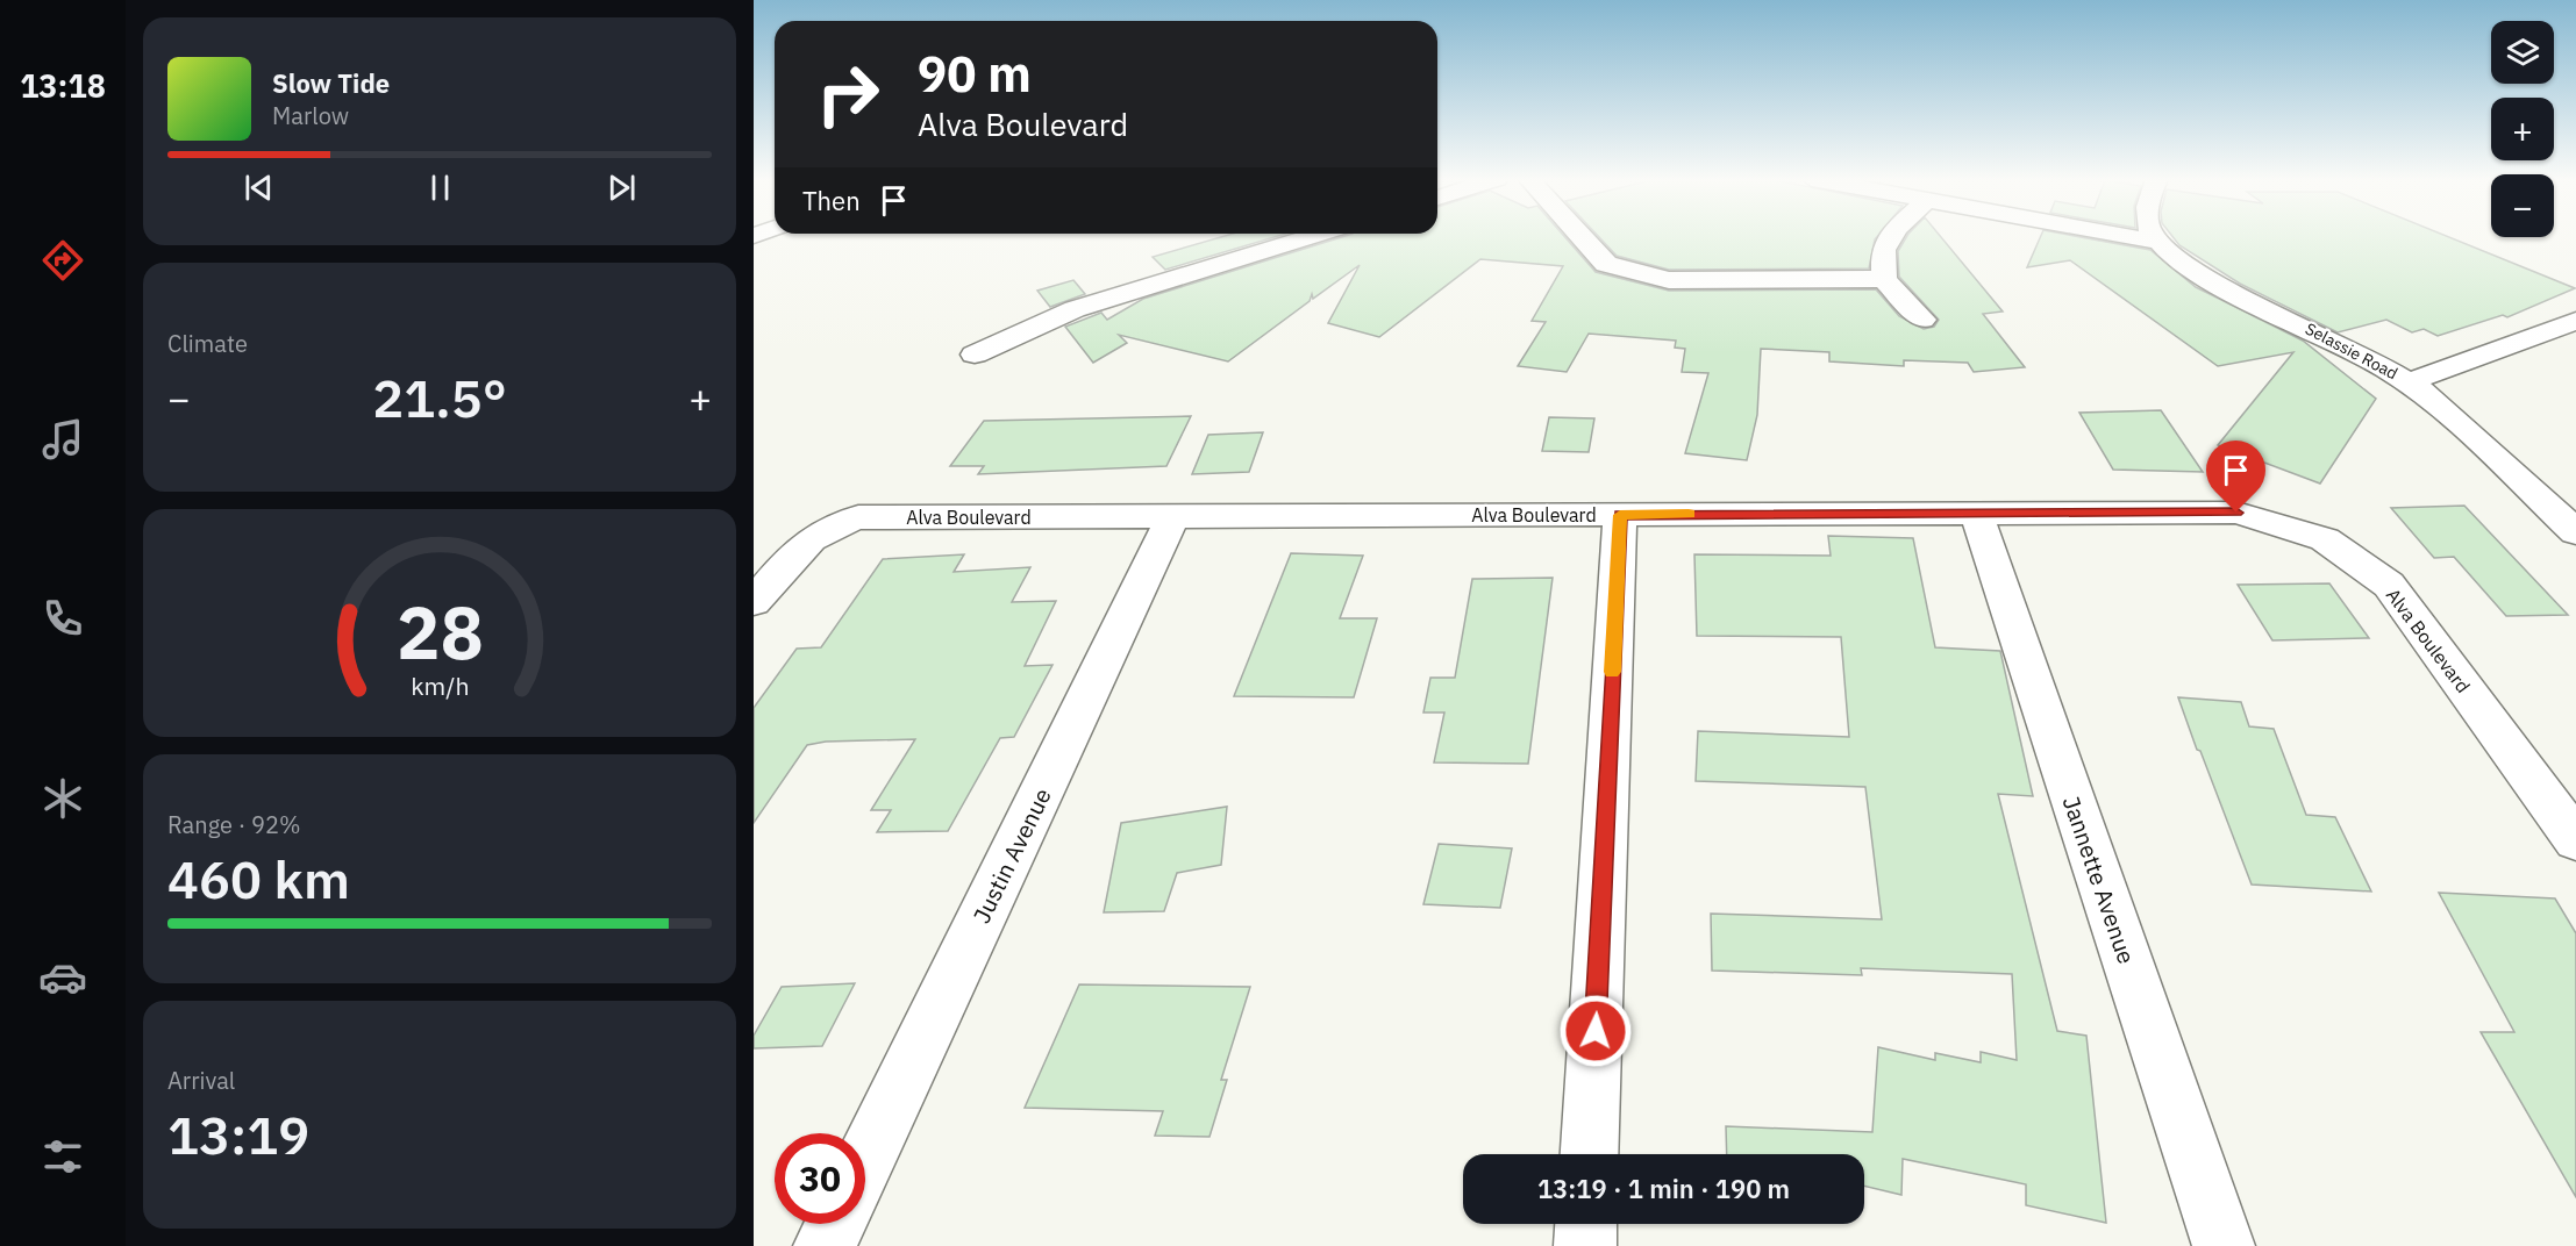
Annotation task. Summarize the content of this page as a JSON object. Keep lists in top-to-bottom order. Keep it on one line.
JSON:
{"streets":{"street":["Selassie Road","Alva Boulevard","Justin Avenue","Jannette Avenue"]},"crossings":[["Alva Boulevard","Justin Avenue"],["Alva Boulevard","Jannette Avenue"]],"page":{"tabs":"13:18","map_buttons":["+","−"],"turn":["90 m","Alva Boulevard"],"song":["Slow Tide","Marlow"],"then":"Then","tile":["Climate",["Range · 92%","460 km"],["Arrival","13:19"]],"heat":["−","21.5°","+"],"limit":"30","trip":"13:19 · 1 min · 190 m","gauge":["28","km/h"]}}
